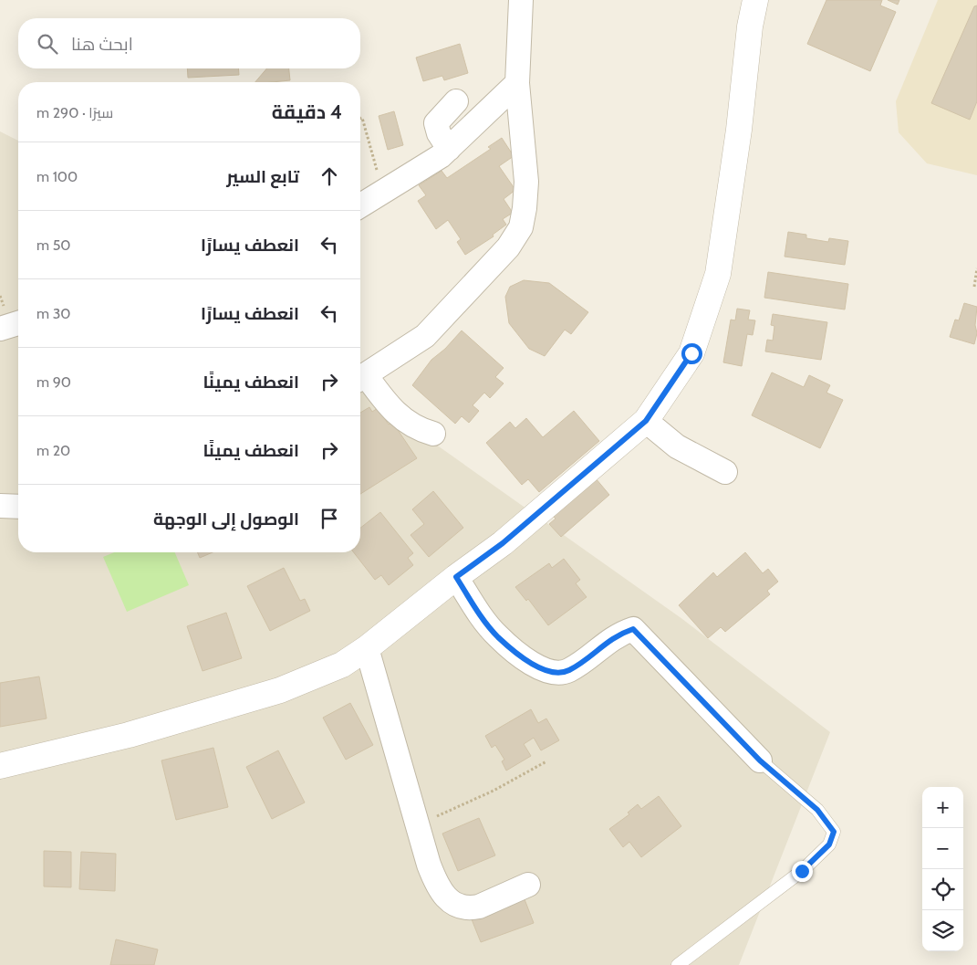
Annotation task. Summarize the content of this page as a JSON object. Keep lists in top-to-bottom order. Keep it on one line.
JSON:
{"page":{"search":"ابحث هنا","heading":["4 دقيقة","سيرًا · 290 m"],"list":[["تابع السير","100 m"],["انعطف يسارًا","50 m"],["انعطف يسارًا","30 m"],["انعطف يمينًا","90 m"],["انعطف يمينًا","20 m"],"الوصول إلى الوجهة"],"map_buttons":["+","−"]}}
